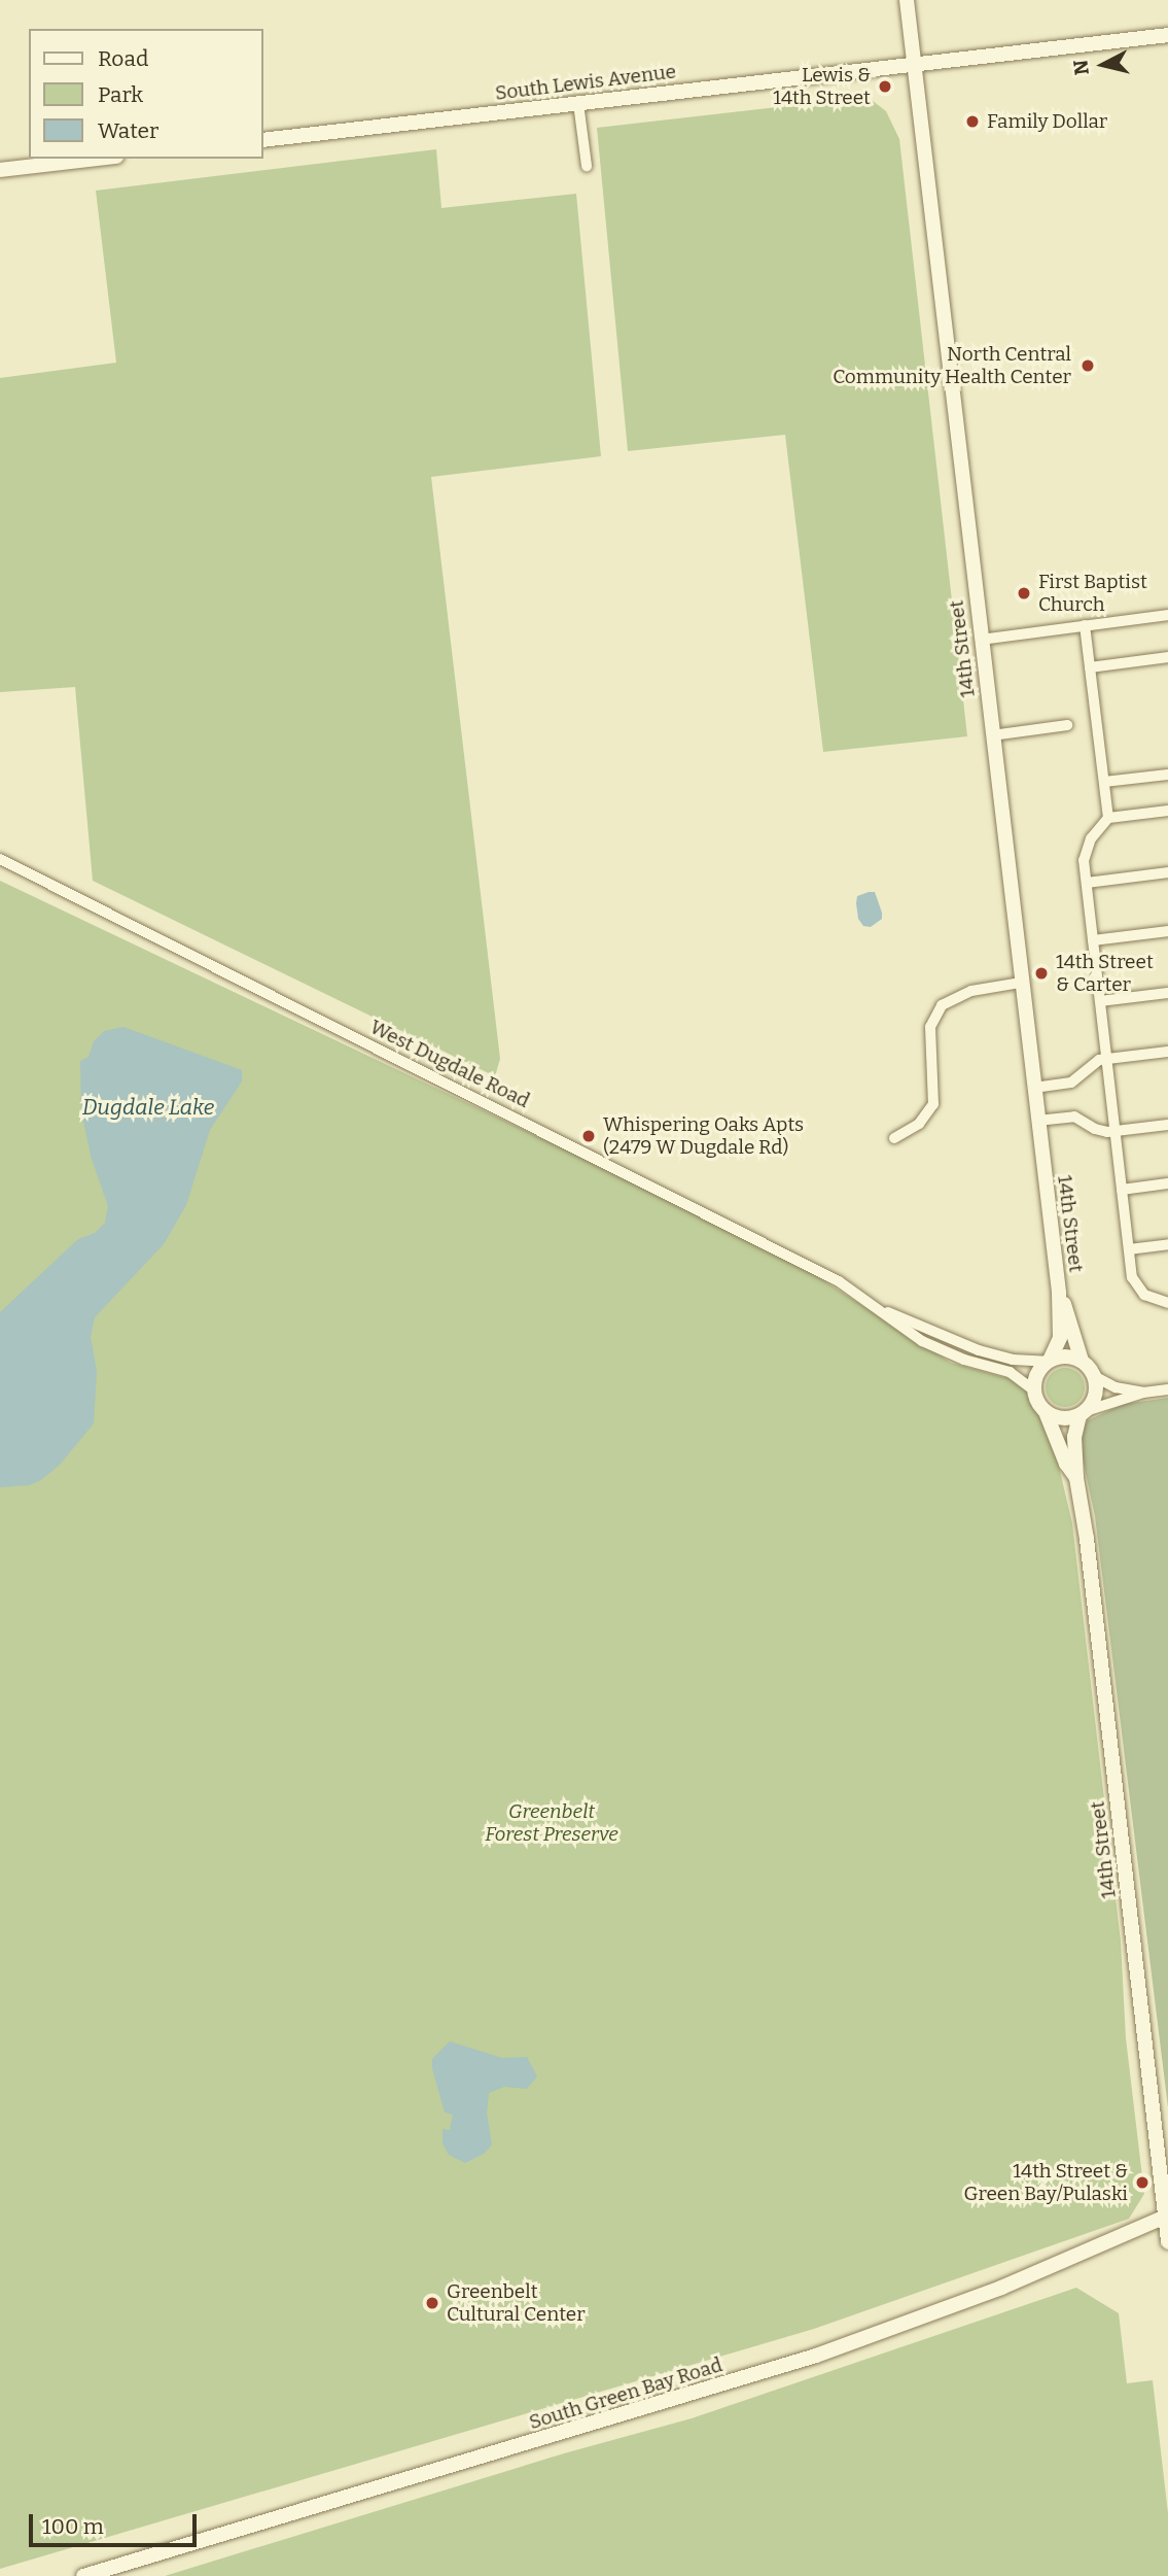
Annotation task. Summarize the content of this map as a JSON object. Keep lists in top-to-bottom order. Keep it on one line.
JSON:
{"streets":{"street":["South Lewis Avenue","14th Street","West Dugdale Road","South Green Bay Road"]},"crossings":[["South Lewis Avenue","14th Street"],["14th Street","South Green Bay Road"]],"water":["Dugdale Lake"],"parks":["Greenbelt Forest Preserve"],"places":["Lewis & 14th Street","Family Dollar","North Central Community Health Center","First Baptist Church","14th Street & Carter","Whispering Oaks Apts (2479 W Dugdale Rd)","14th Street & Green Bay/Pulaski","Greenbelt Cultural Center"],"legend":["Road","Park","Water"],"scale_bar":"100 m","north":"left"}
